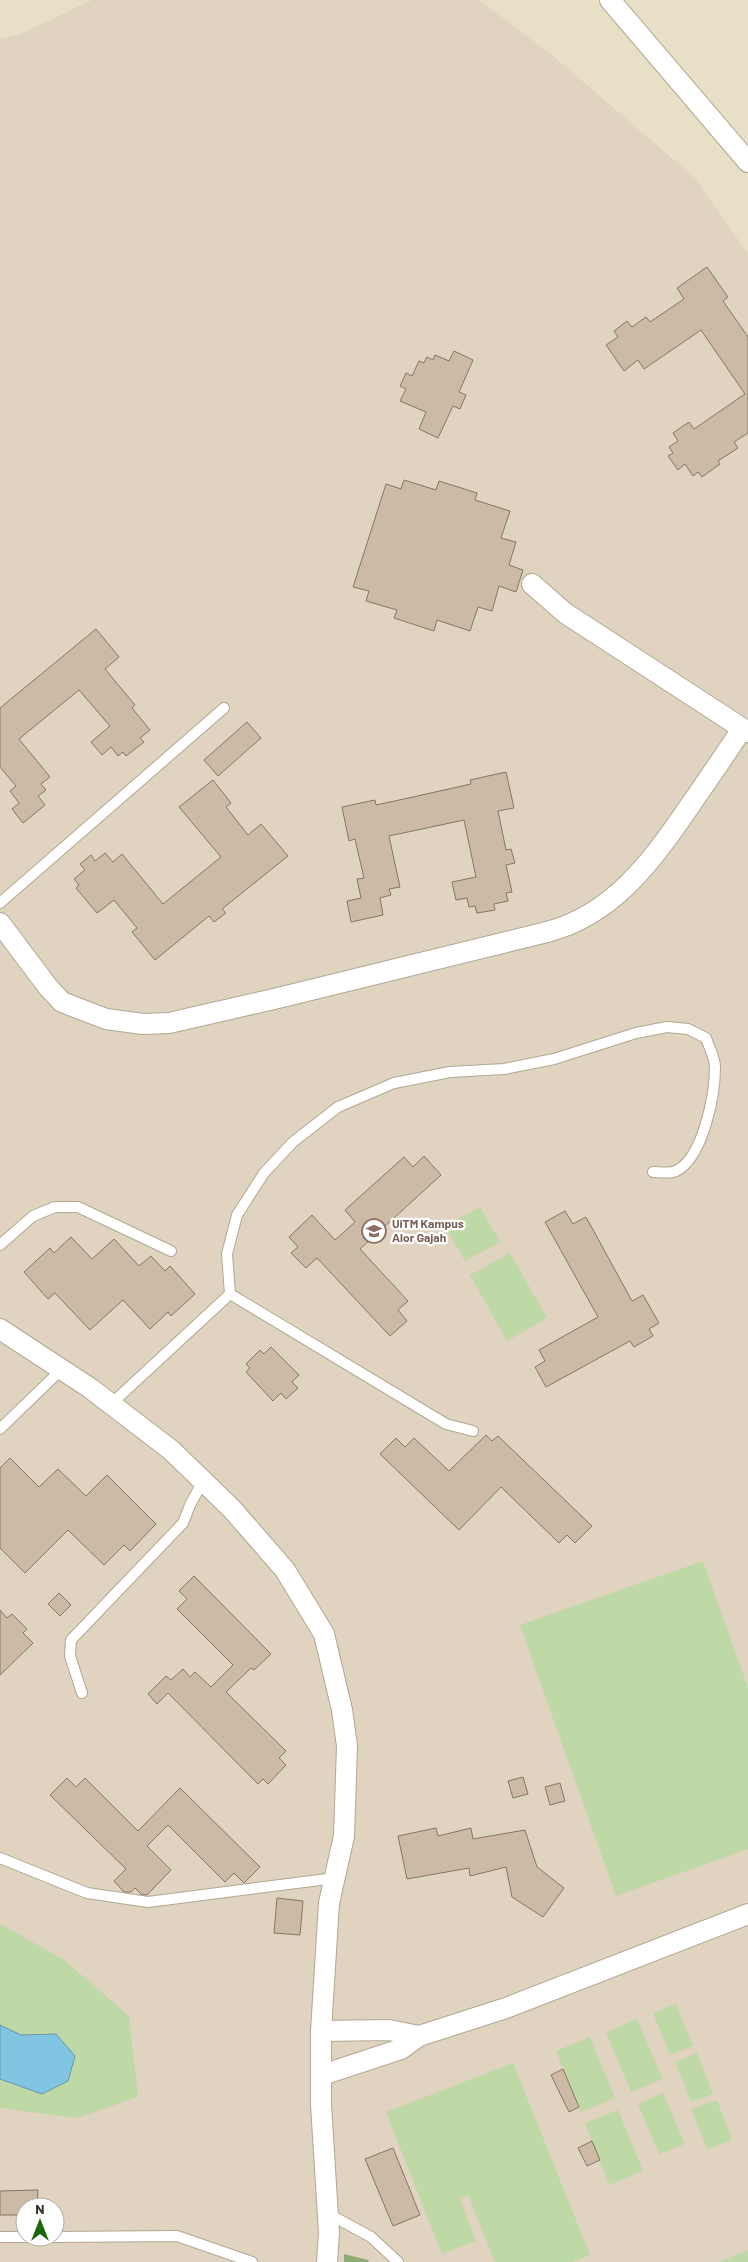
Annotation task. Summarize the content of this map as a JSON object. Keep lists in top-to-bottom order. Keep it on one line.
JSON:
{"places":{"school or university":["UiTM Kampus Alor Gajah"]},"north":"top"}
